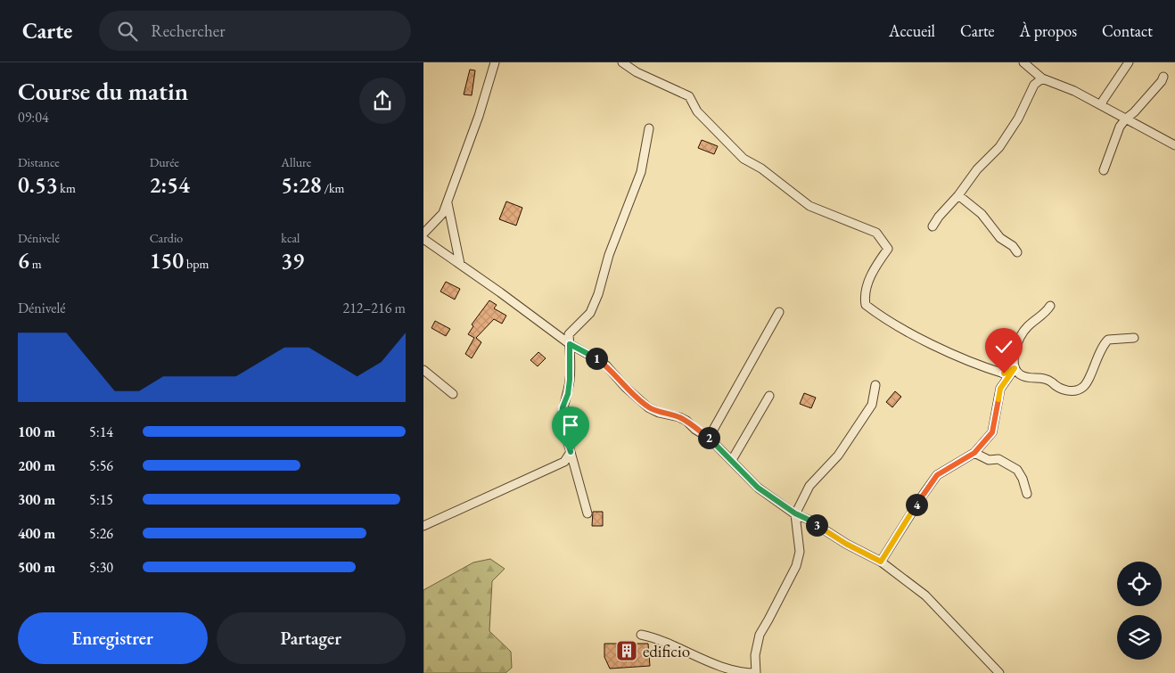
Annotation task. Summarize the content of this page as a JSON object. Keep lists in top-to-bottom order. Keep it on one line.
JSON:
{"places":{"building":["edificio"]},"page":{"header":"Carte","search":"Rechercher","nav":["Accueil","Carte","À propos","Contact"],"heading":["Course du matin","09:04"],"stats":[["Distance","0.53 km"],["Durée","2:54"],["Allure","5:28 /km"],["Dénivelé","6 m"],["Cardio","150 bpm"],["kcal","39"]],"chart":["Dénivelé","212–216 m"],"pins":["1","2","4","3"],"list":[{"name":"100 m","note":"5:14"},{"name":"200 m","note":"5:56"},{"name":"300 m","note":"5:15"},{"name":"400 m","note":"5:26"},{"name":"500 m","note":"5:30"}],"buttons":["Enregistrer","Partager"]}}
